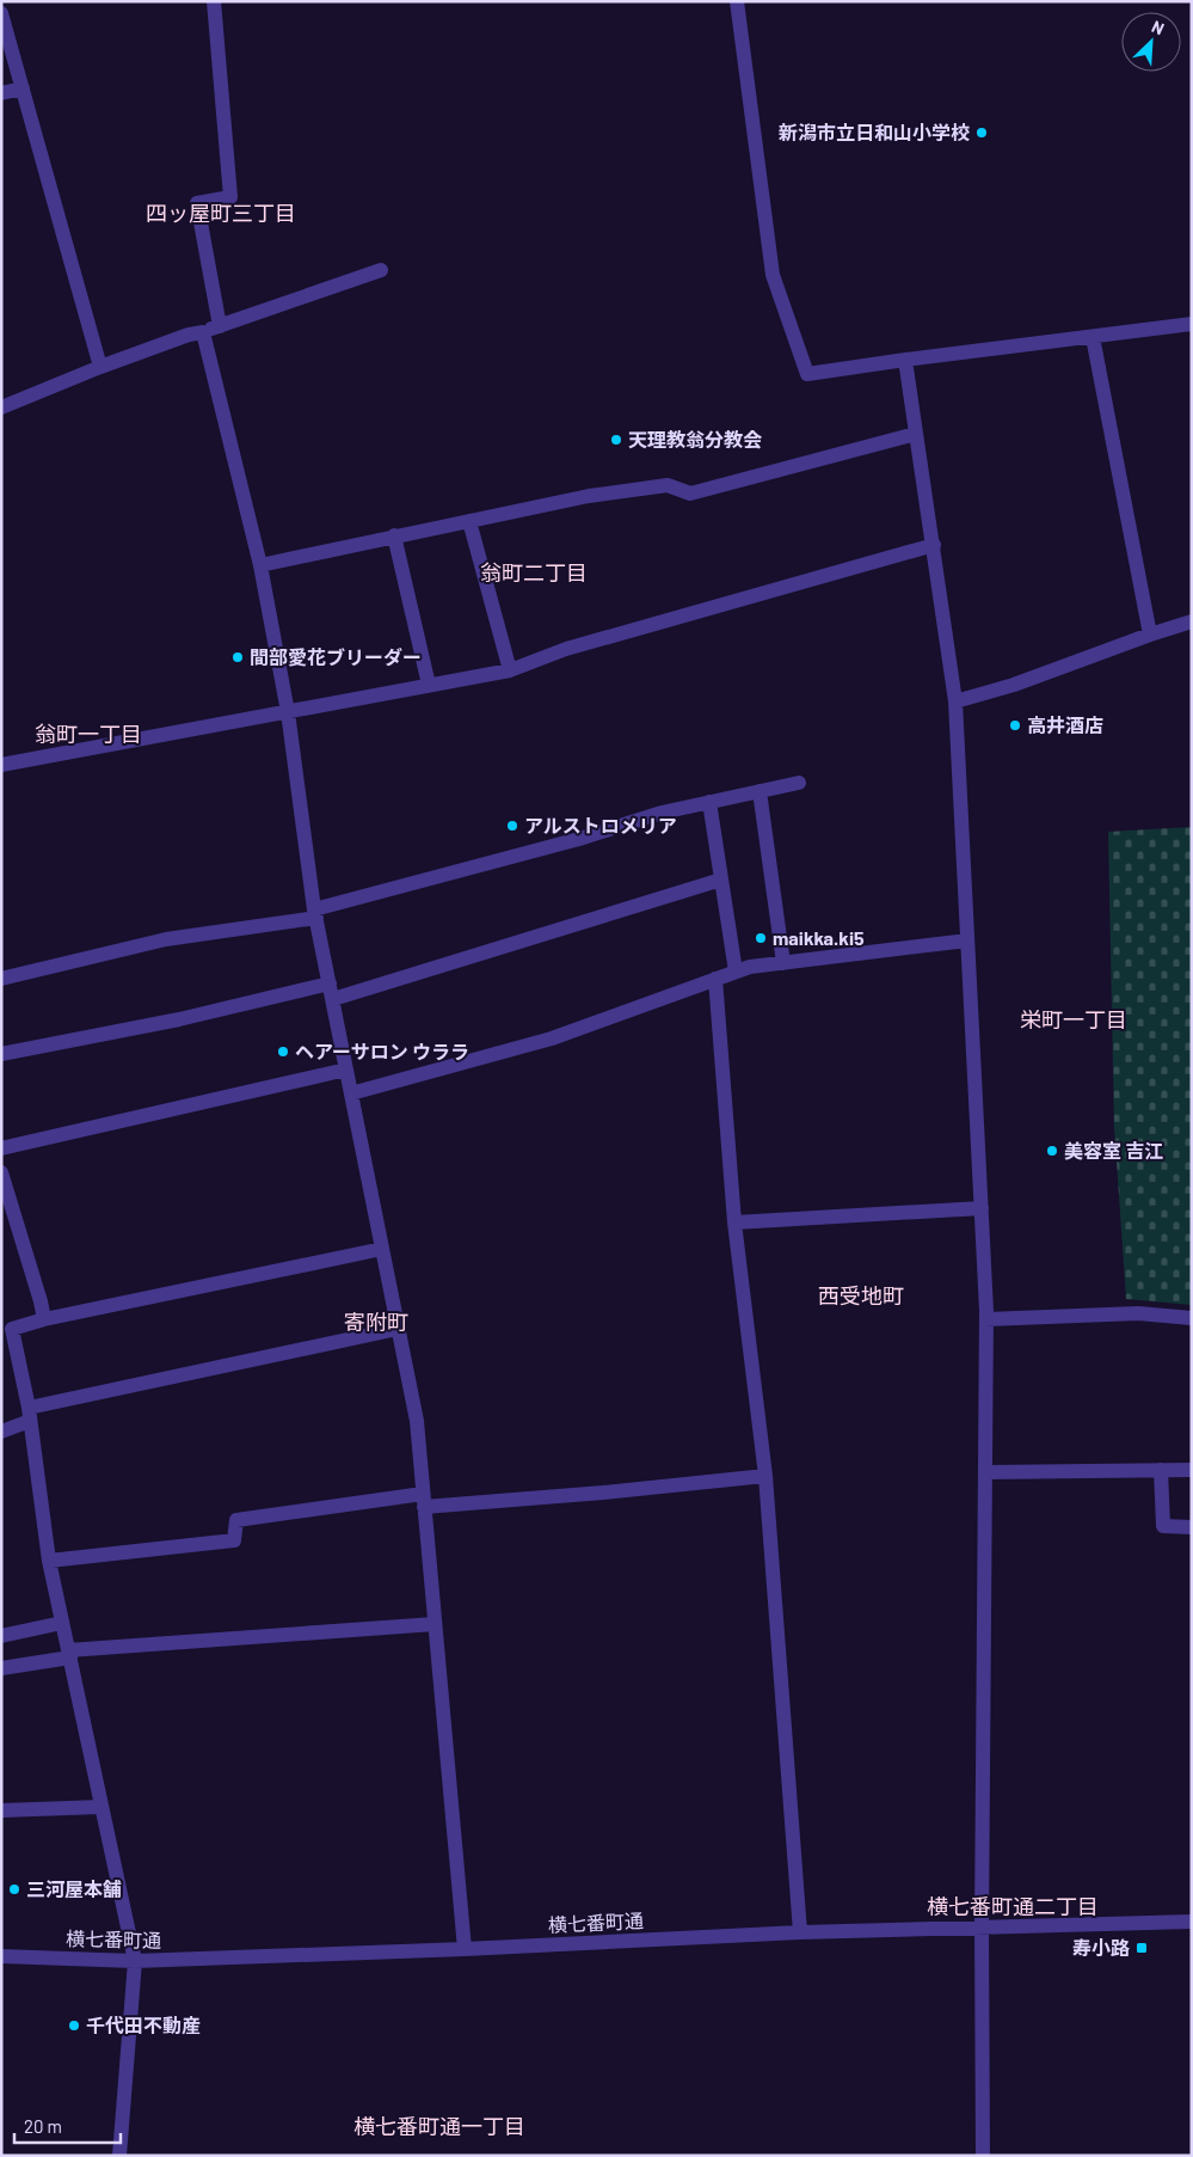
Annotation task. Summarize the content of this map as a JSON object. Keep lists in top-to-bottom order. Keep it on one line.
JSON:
{"streets":{"street":["横七番町通"]},"districts":["四ッ屋町三丁目","翁町二丁目","翁町一丁目","栄町一丁目","西受地町","寄附町","横七番町通二丁目","横七番町通一丁目"],"places":{"other":["新潟市立日和山小学校","天理教翁分教会","間部愛花ブリーダー","高井酒店","アルストロメリア","maikka.ki5","ヘアーサロン ウララ","美容室 吉江","三河屋本舗","千代田不動産"],"transit":["寿小路"]},"scale_bar":"20 m","north":"top right"}
